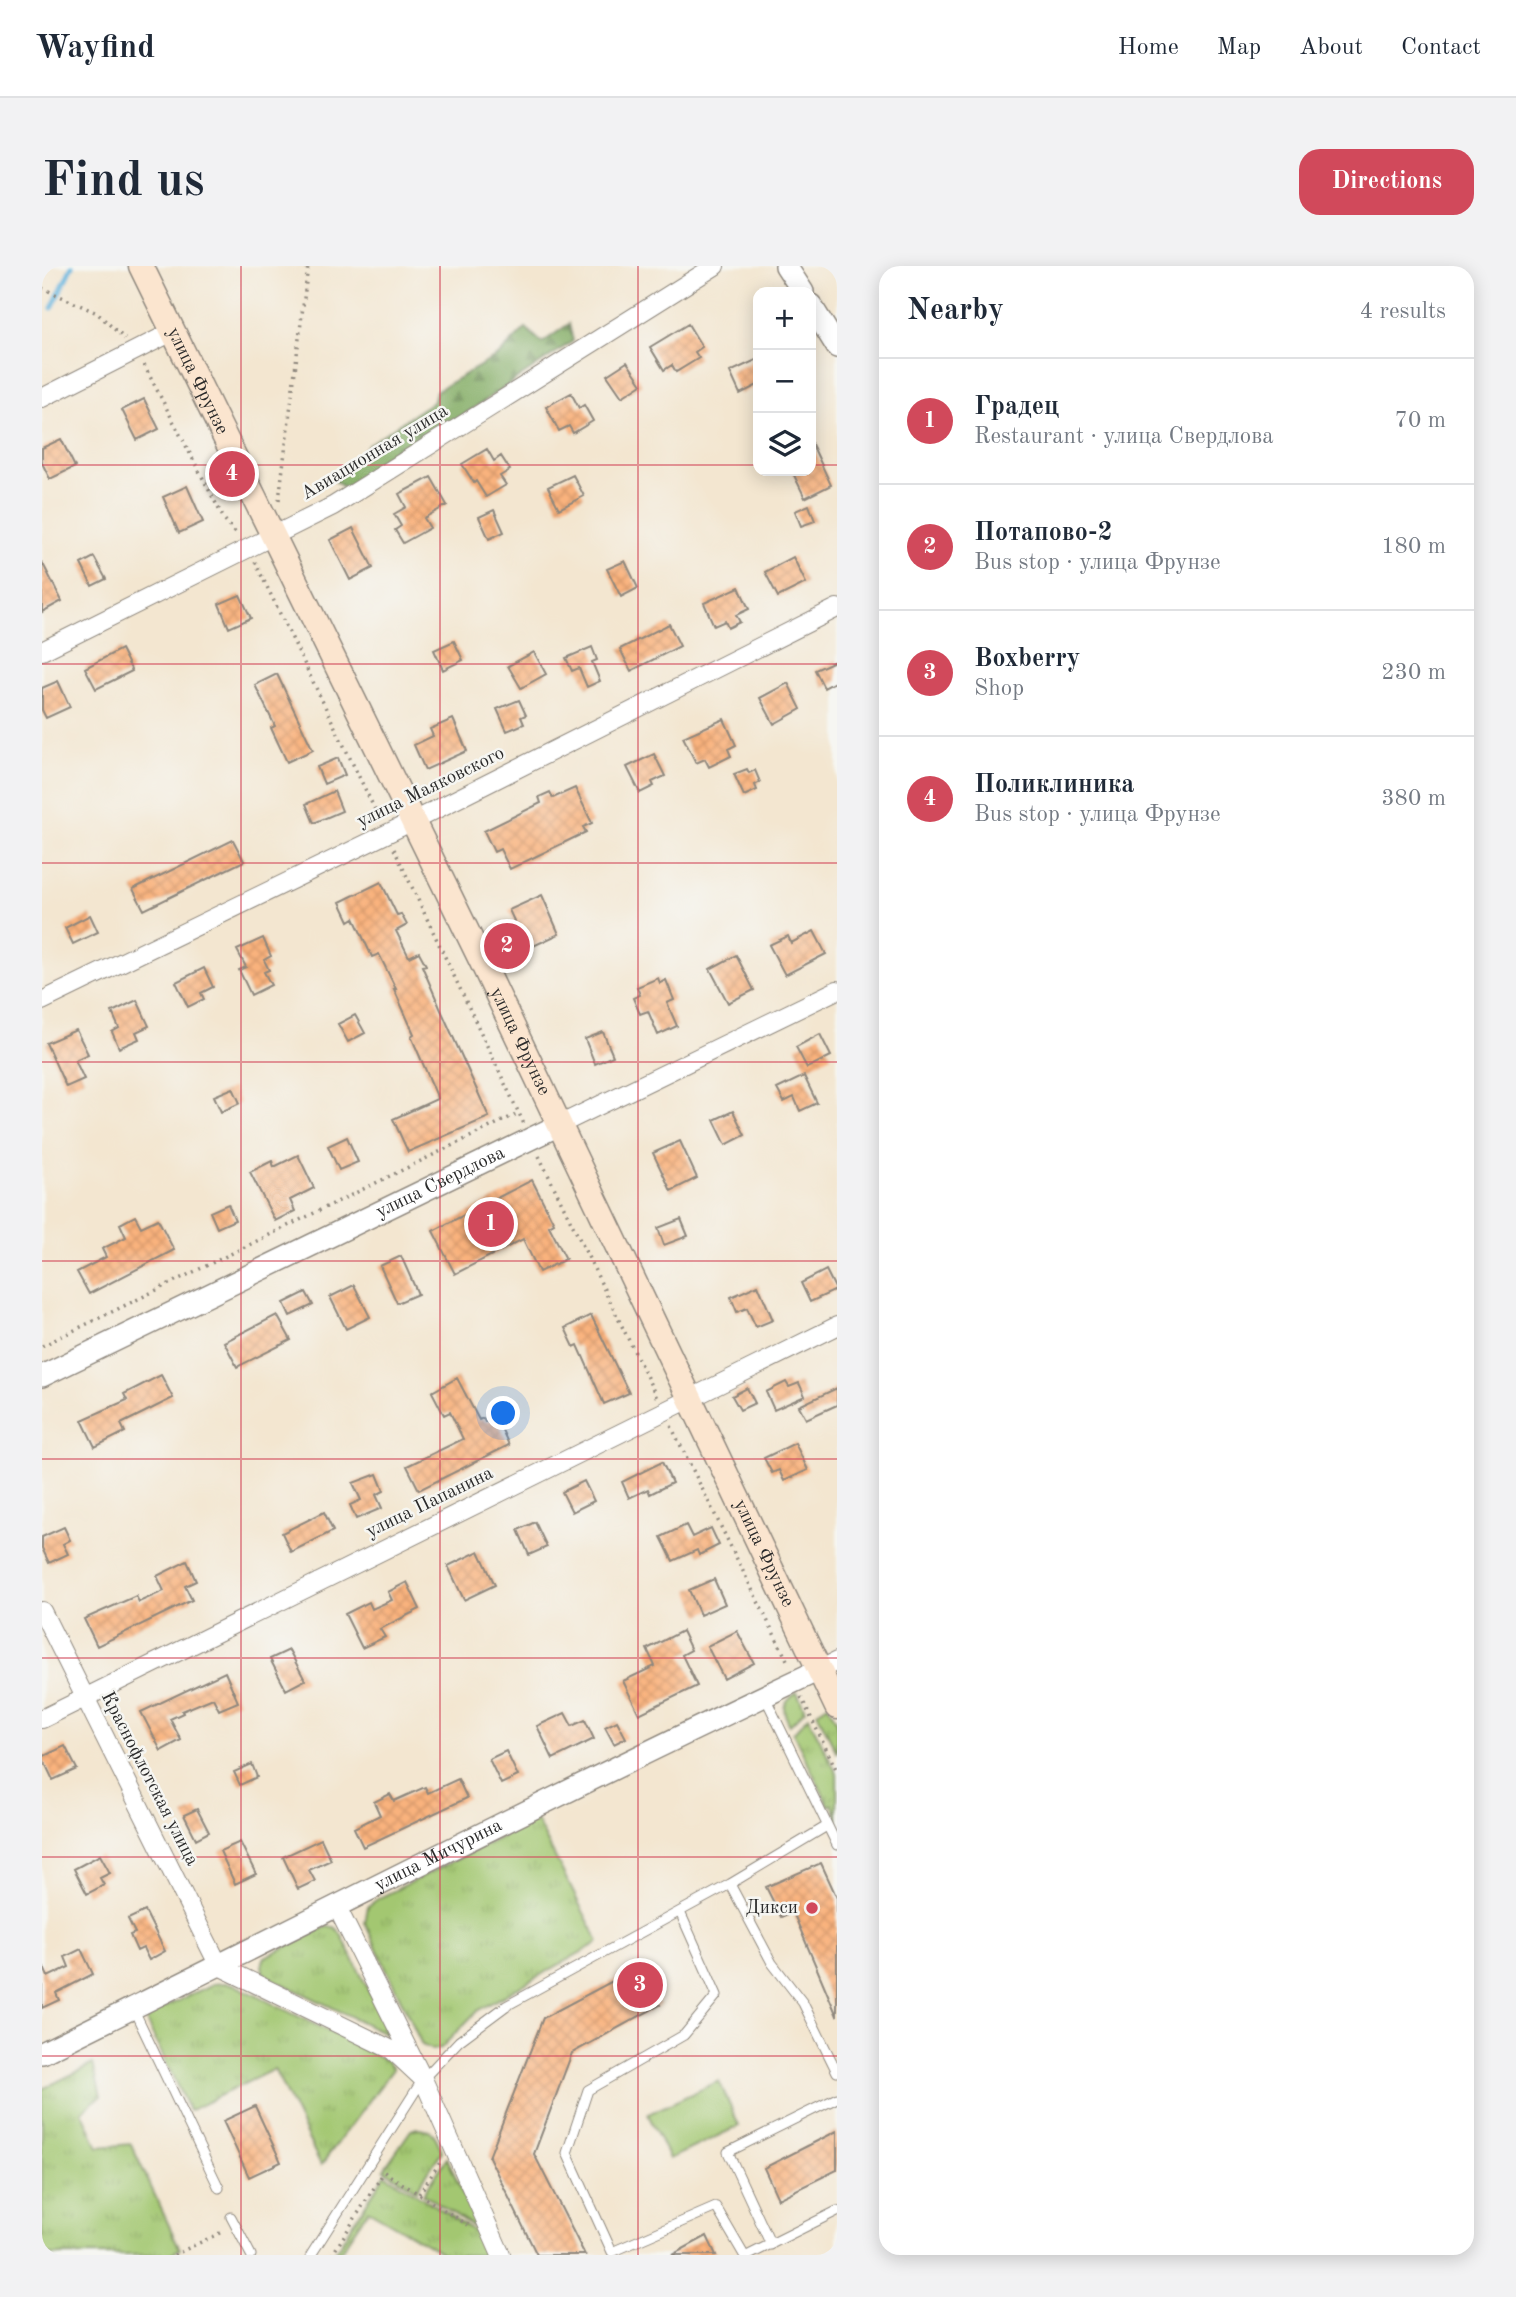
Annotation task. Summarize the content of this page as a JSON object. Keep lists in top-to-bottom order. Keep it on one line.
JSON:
{"streets":{"main road":["улица Фрунзе"],"street":["Авиационная улица","улица Маяковского","улица Свердлова","улица Папанина","Краснофлотская улица","улица Мичурина"]},"crossings":[["улица Фрунзе","Авиационная улица"],["улица Фрунзе","улица Маяковского"],["улица Фрунзе","улица Свердлова"],["улица Фрунзе","улица Папанина"],["улица Фрунзе","улица Мичурина"],["улица Папанина","Краснофлотская улица"],["Краснофлотская улица","улица Мичурина"]],"places":["Дикси"],"page":{"header":"Wayfind","nav":["Home","Map","About","Contact"],"buttons":"Directions","title":"Find us","heading":["Nearby","4 results"],"map_buttons":["+","−"],"list":[{"mark":"1","name":"Градец","note":"Restaurant · улица Свердлова","value":"70 m"},{"mark":"2","name":"Потапово-2","note":"Bus stop · улица Фрунзе","value":"180 m"},{"mark":"3","name":"Boxberry","note":"Shop","value":"230 m"},{"mark":"4","name":"Поликлиника","note":"Bus stop · улица Фрунзе","value":"380 m"}],"pins":["4","2","1","3"]}}
